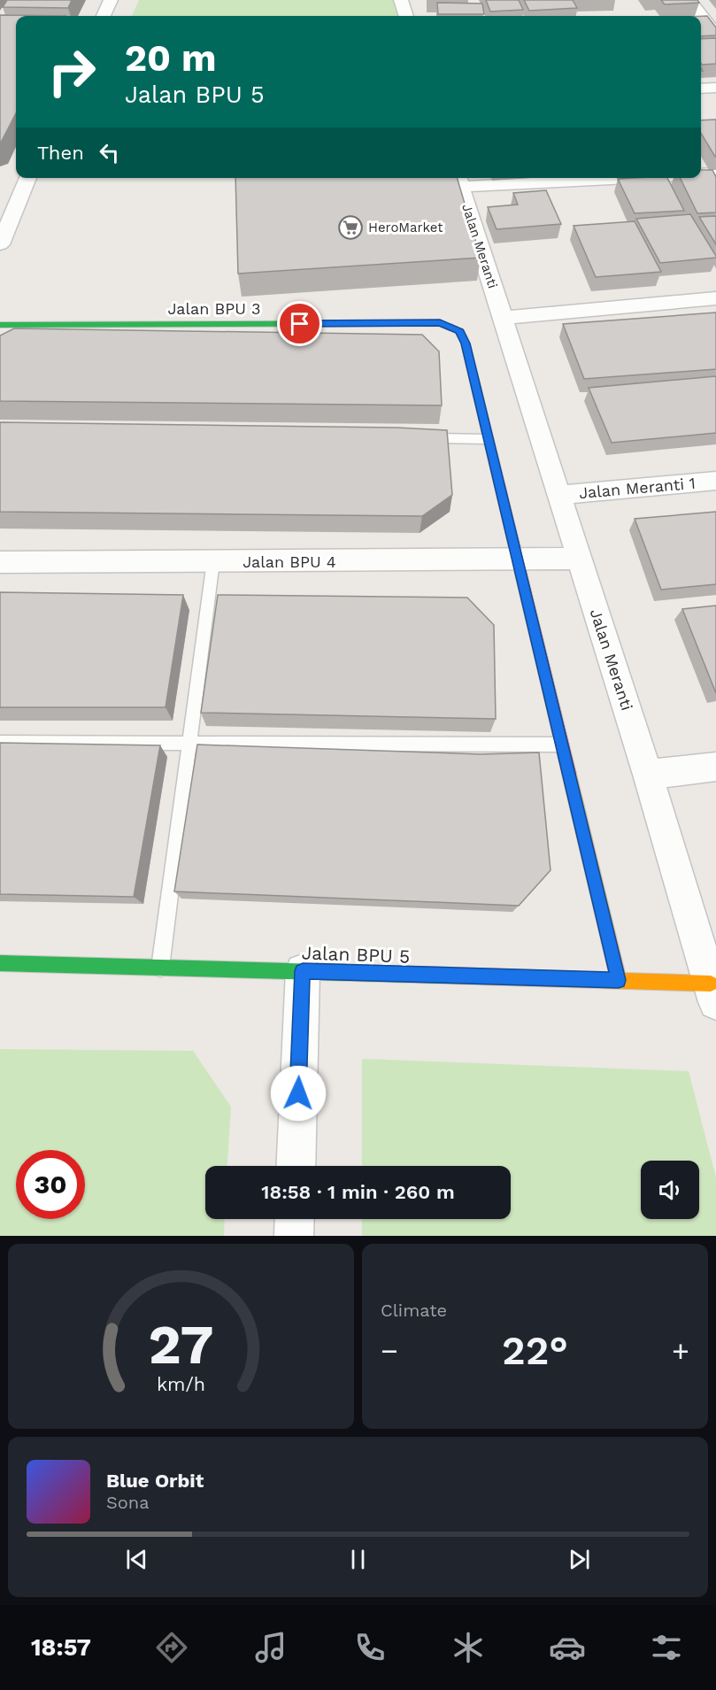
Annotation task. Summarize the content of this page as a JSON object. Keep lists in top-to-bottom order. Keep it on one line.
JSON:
{"streets":{"street":["Jalan Meranti","Jalan BPU 3","Jalan Meranti 1","Jalan BPU 4","Jalan BPU 5"]},"crossings":[["Jalan Meranti","Jalan Meranti 1"],["Jalan Meranti","Jalan BPU 4"],["Jalan Meranti","Jalan BPU 5"],["Jalan BPU 3","Jalan BPU 4"],["Jalan BPU 3","Jalan BPU 5"]],"places":{"supermarket":["HeroMarket"]},"page":{"turn":["20 m","Jalan BPU 5"],"then":"Then","limit":"30","trip":"18:58 · 1 min · 260 m","tile":"Climate","heat":["−","22°","+"],"song":["Blue Orbit","Sona"],"tabs":"18:57","gauge":["27","km/h"]}}
